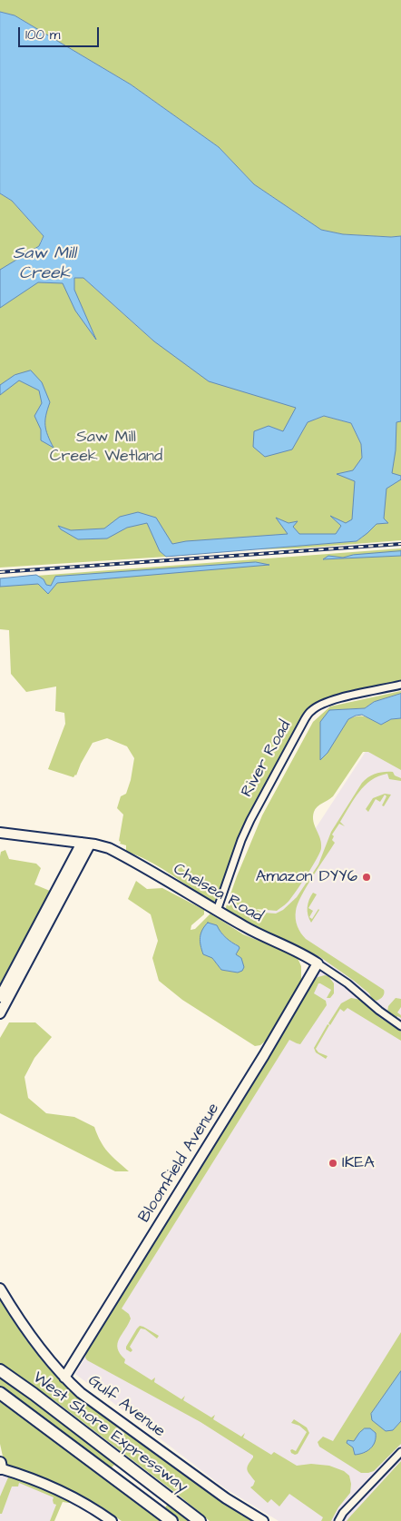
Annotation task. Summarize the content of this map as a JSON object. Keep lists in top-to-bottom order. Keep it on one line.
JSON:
{"streets":{"highway":["West Shore Expressway"],"street":["River Road","Chelsea Road","Bloomfield Avenue","Gulf Avenue"]},"crossings":[["River Road","Chelsea Road"],["Chelsea Road","Bloomfield Avenue"],["Bloomfield Avenue","Gulf Avenue"]],"water":["Saw Mill Creek"],"parks":["Saw Mill Creek Wetland"],"places":["Amazon DYY6","IKEA"],"scale_bar":"100 m"}
